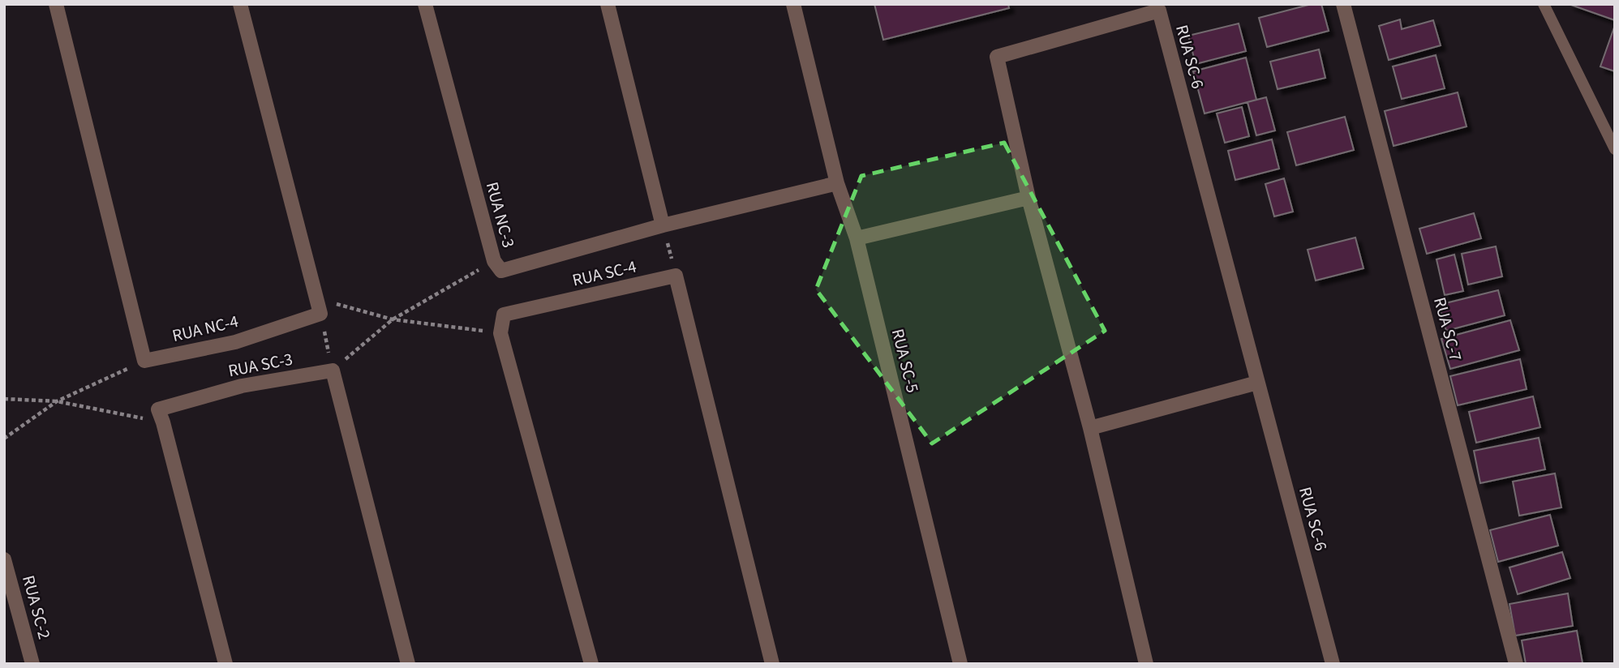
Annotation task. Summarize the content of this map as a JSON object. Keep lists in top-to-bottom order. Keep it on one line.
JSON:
{"streets":{"street":["RUA SC-6","RUA NC-3","RUA SC-4","RUA NC-4","RUA SC-7","RUA SC-5","RUA SC-3","RUA SC-2"]}}
